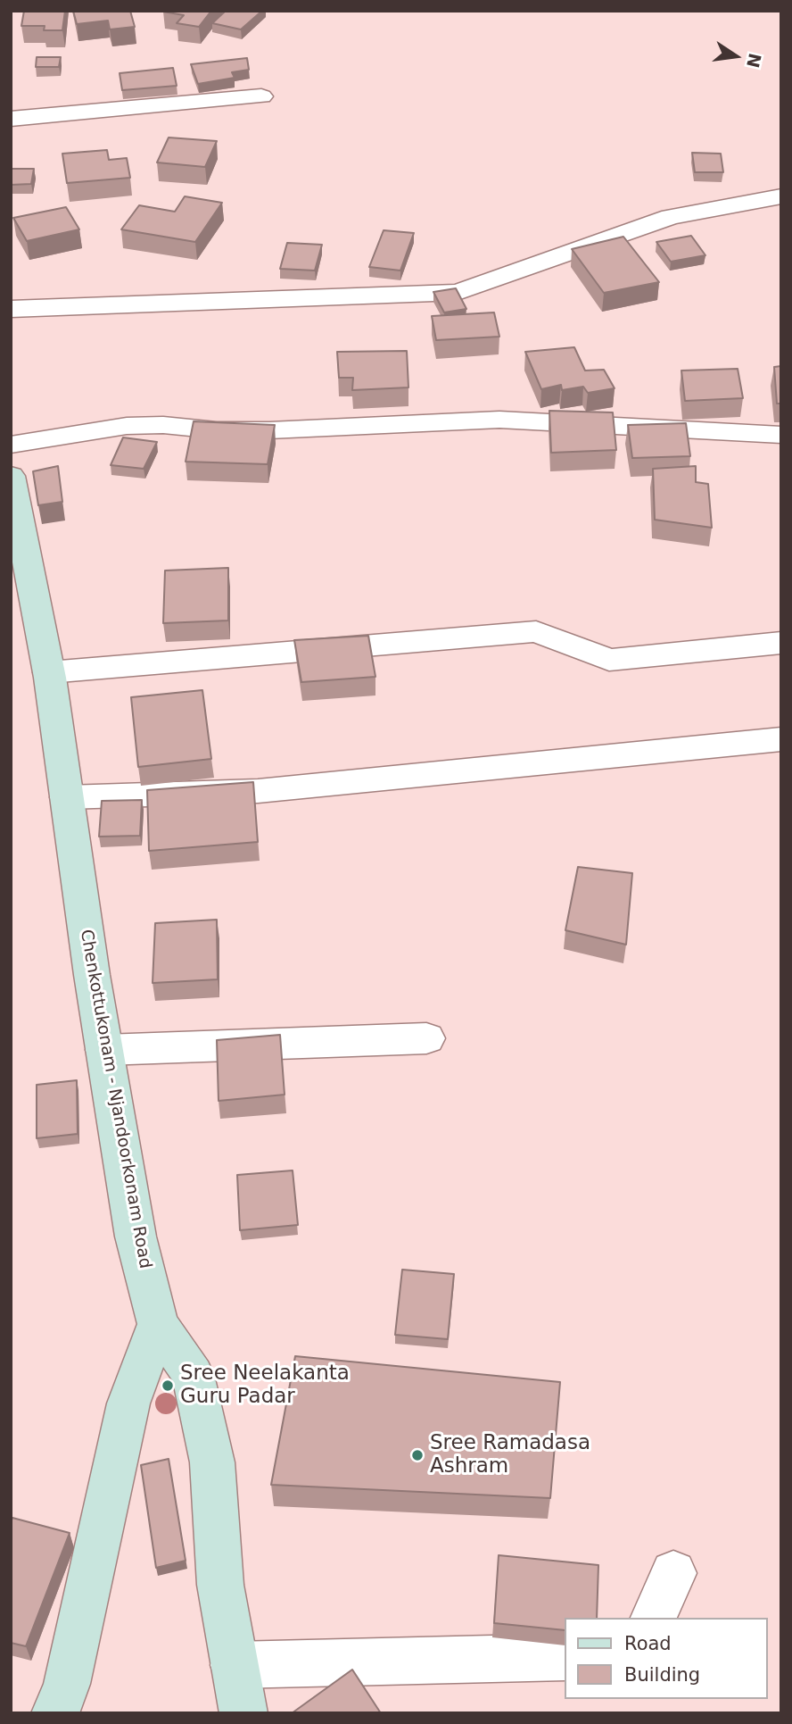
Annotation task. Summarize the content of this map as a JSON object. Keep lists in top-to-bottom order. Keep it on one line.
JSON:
{"streets":{"main road":["Chenkottukonam - Njandoorkonam Road"]},"places":["Sree Neelakanta Guru Padar","Sree Ramadasa Ashram"],"legend":["Road","Building"],"north":"right"}
